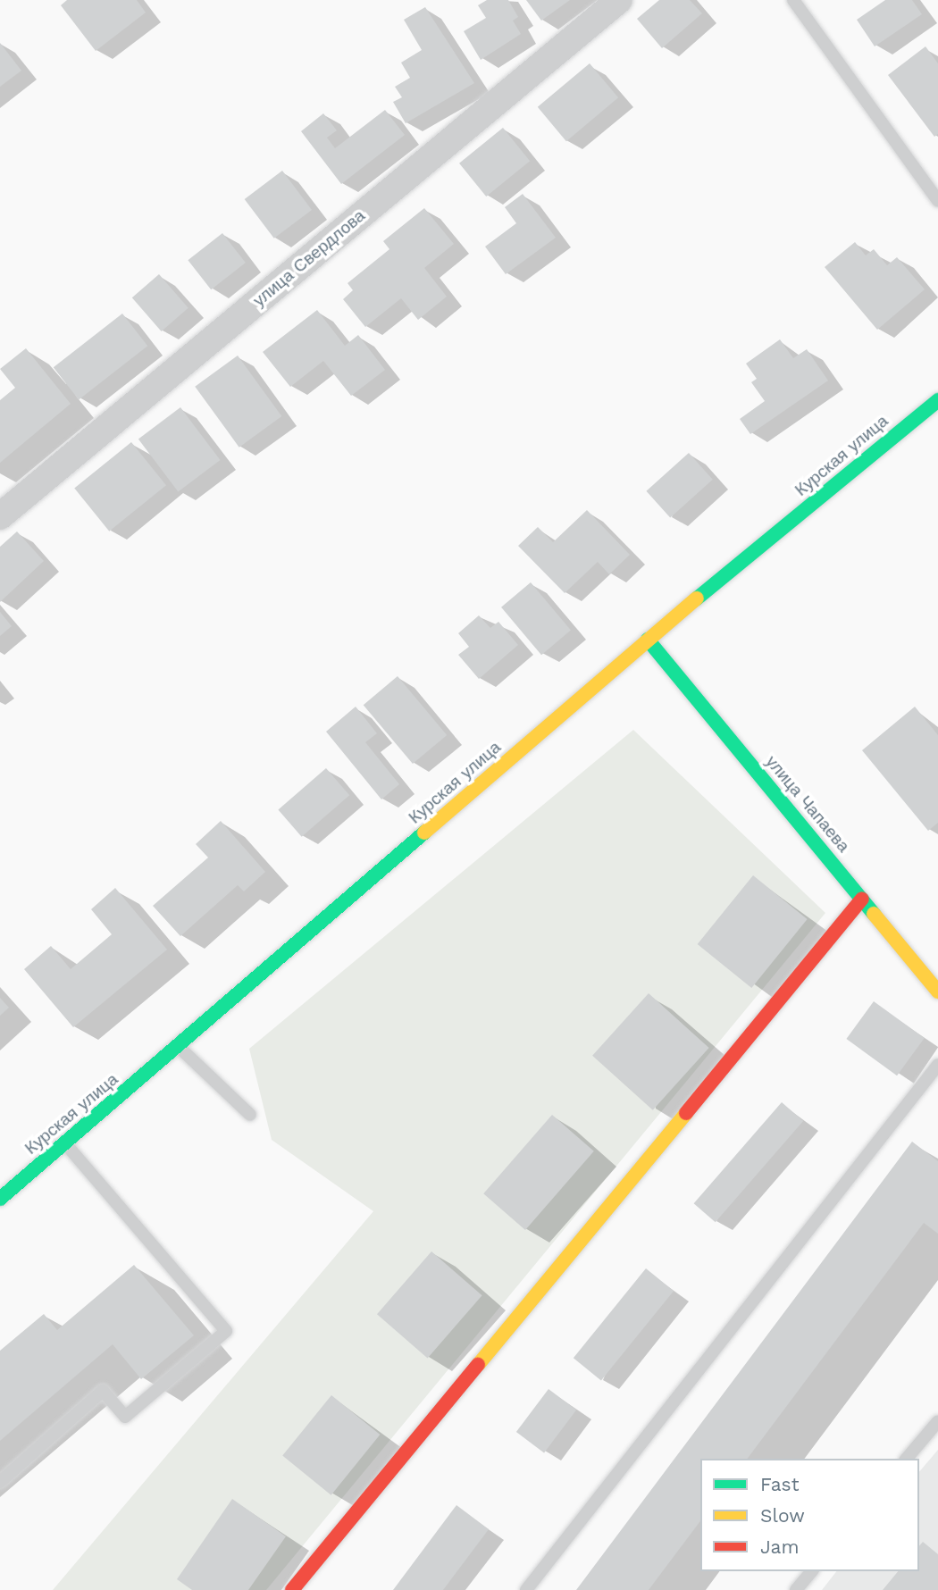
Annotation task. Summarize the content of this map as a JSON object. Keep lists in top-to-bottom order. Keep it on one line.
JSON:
{"streets":{"street":["улица Свердлова","Курская улица","улица Чапаева"]},"crossings":[["Курская улица","улица Чапаева"]],"legend":["Fast","Slow","Jam"]}
